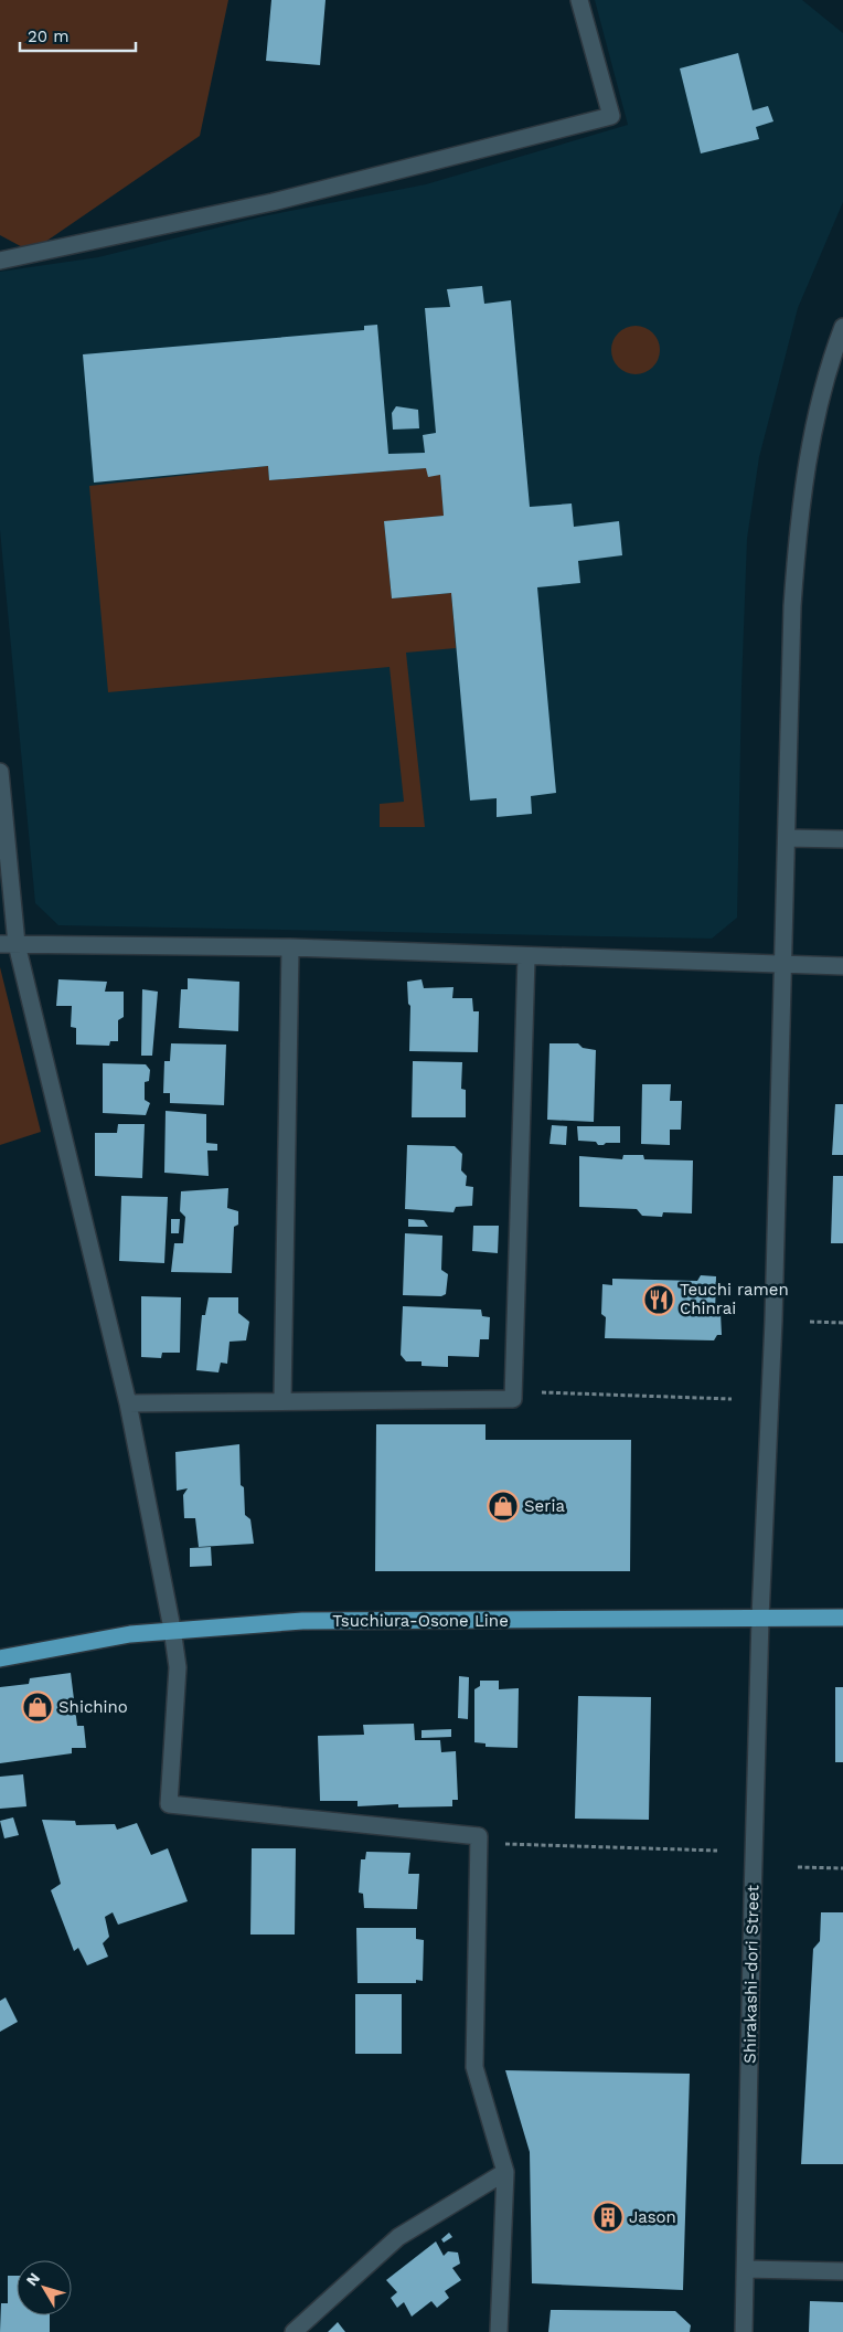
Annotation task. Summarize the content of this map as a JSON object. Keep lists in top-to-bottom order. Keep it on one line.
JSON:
{"streets":{"main road":["Tsuchiura-Osone Line"],"street":["Shirakashi-dori Street"]},"crossings":[["Tsuchiura-Osone Line","Shirakashi-dori Street"]],"places":{"restaurant":["Teuchi ramen Chinrai"],"shop":["Seria","Shichino"],"building":["Jason"]},"scale_bar":"20 m","north":"top left"}
